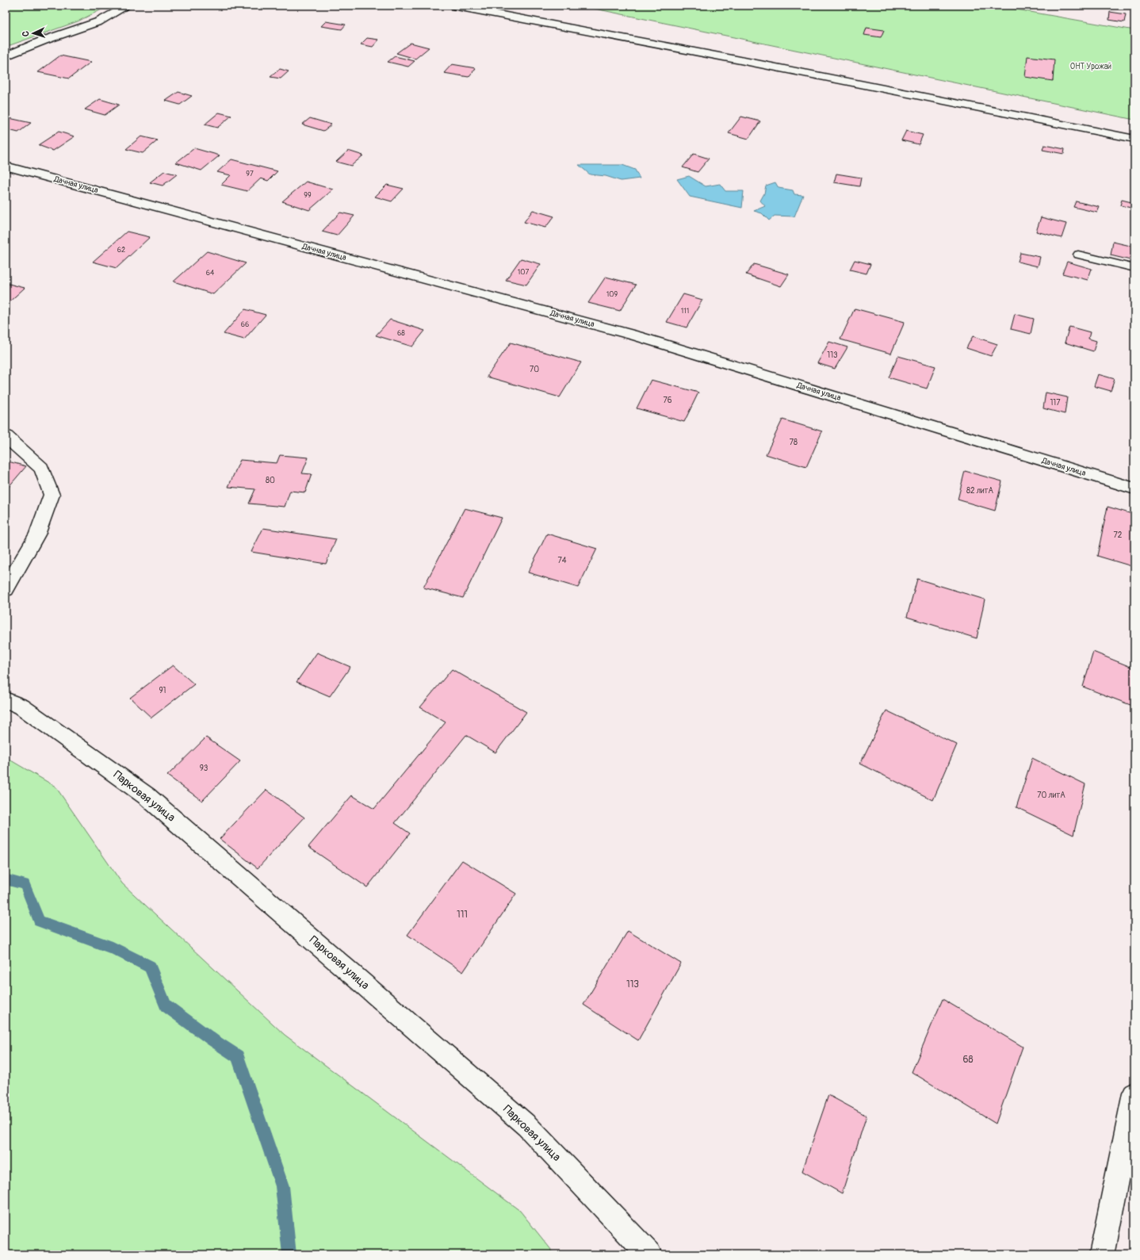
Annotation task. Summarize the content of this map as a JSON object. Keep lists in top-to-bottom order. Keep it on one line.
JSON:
{"streets":{"street":["Дачная улица","Парковая улица"]},"parks":["ОНТ Урожай"],"house_numbers":["97","99","62","107","64","109","111","66","68","113","70","76","117","78","80","82 литА","72","74","91","93","70 литА","111","113","68"],"north":"left"}
